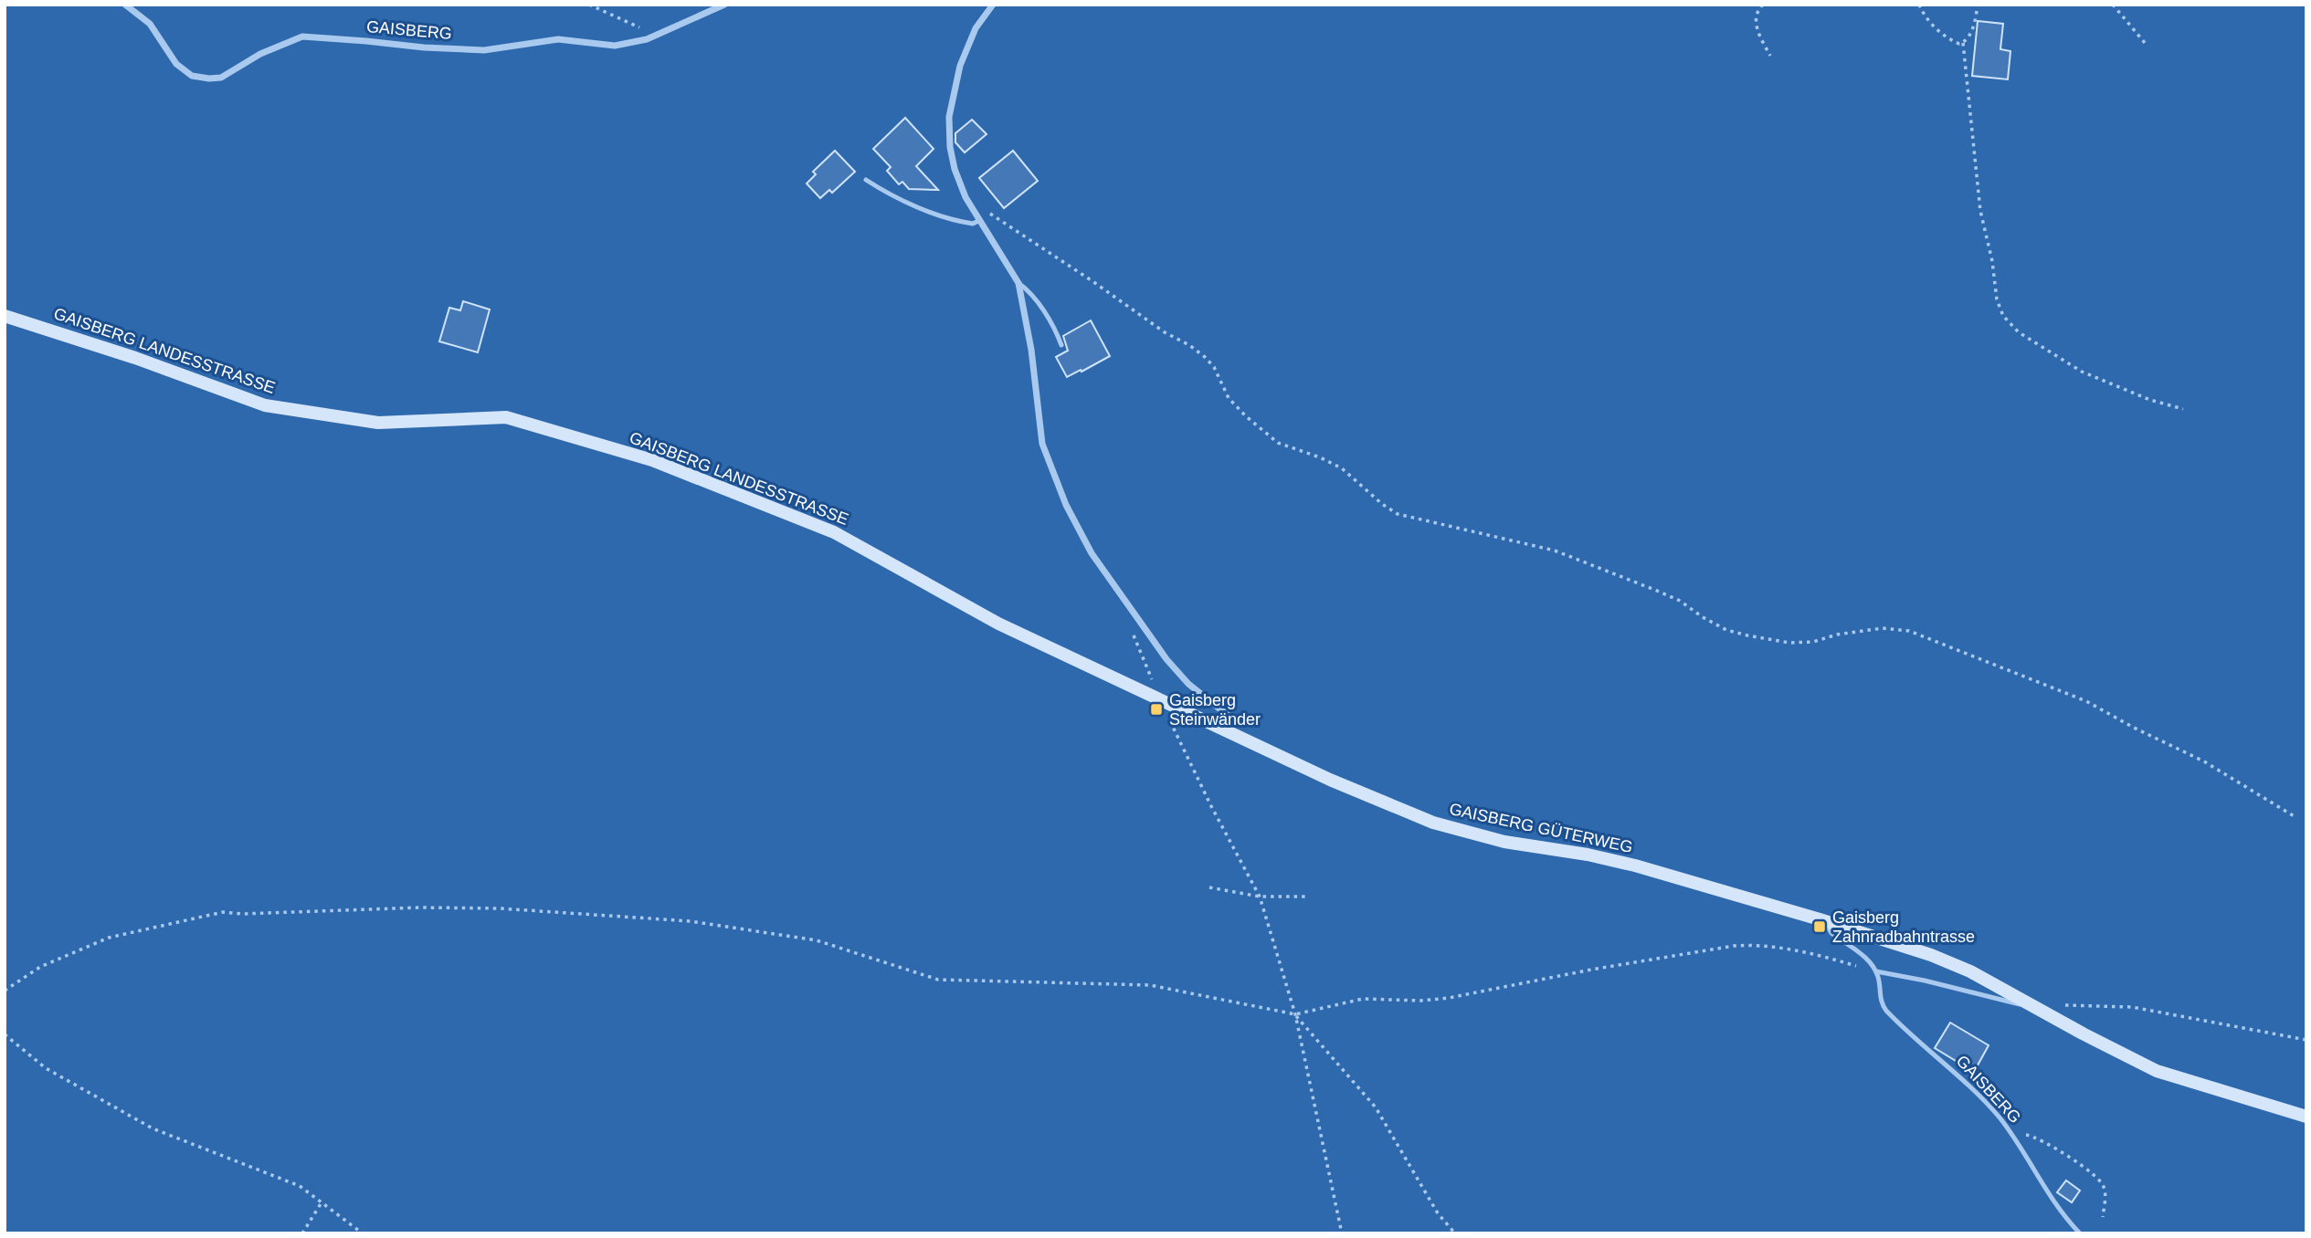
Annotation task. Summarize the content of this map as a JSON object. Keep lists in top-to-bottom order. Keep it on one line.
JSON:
{"streets":{"main road":["GAISBERG LANDESSTRASSE","GAISBERG GÜTERWEG"],"street":["GAISBERG"]},"crossings":[["GAISBERG LANDESSTRASSE","GAISBERG GÜTERWEG"]],"places":{"transit":["Gaisberg Steinwänder","Gaisberg Zahnradbahntrasse"]}}
